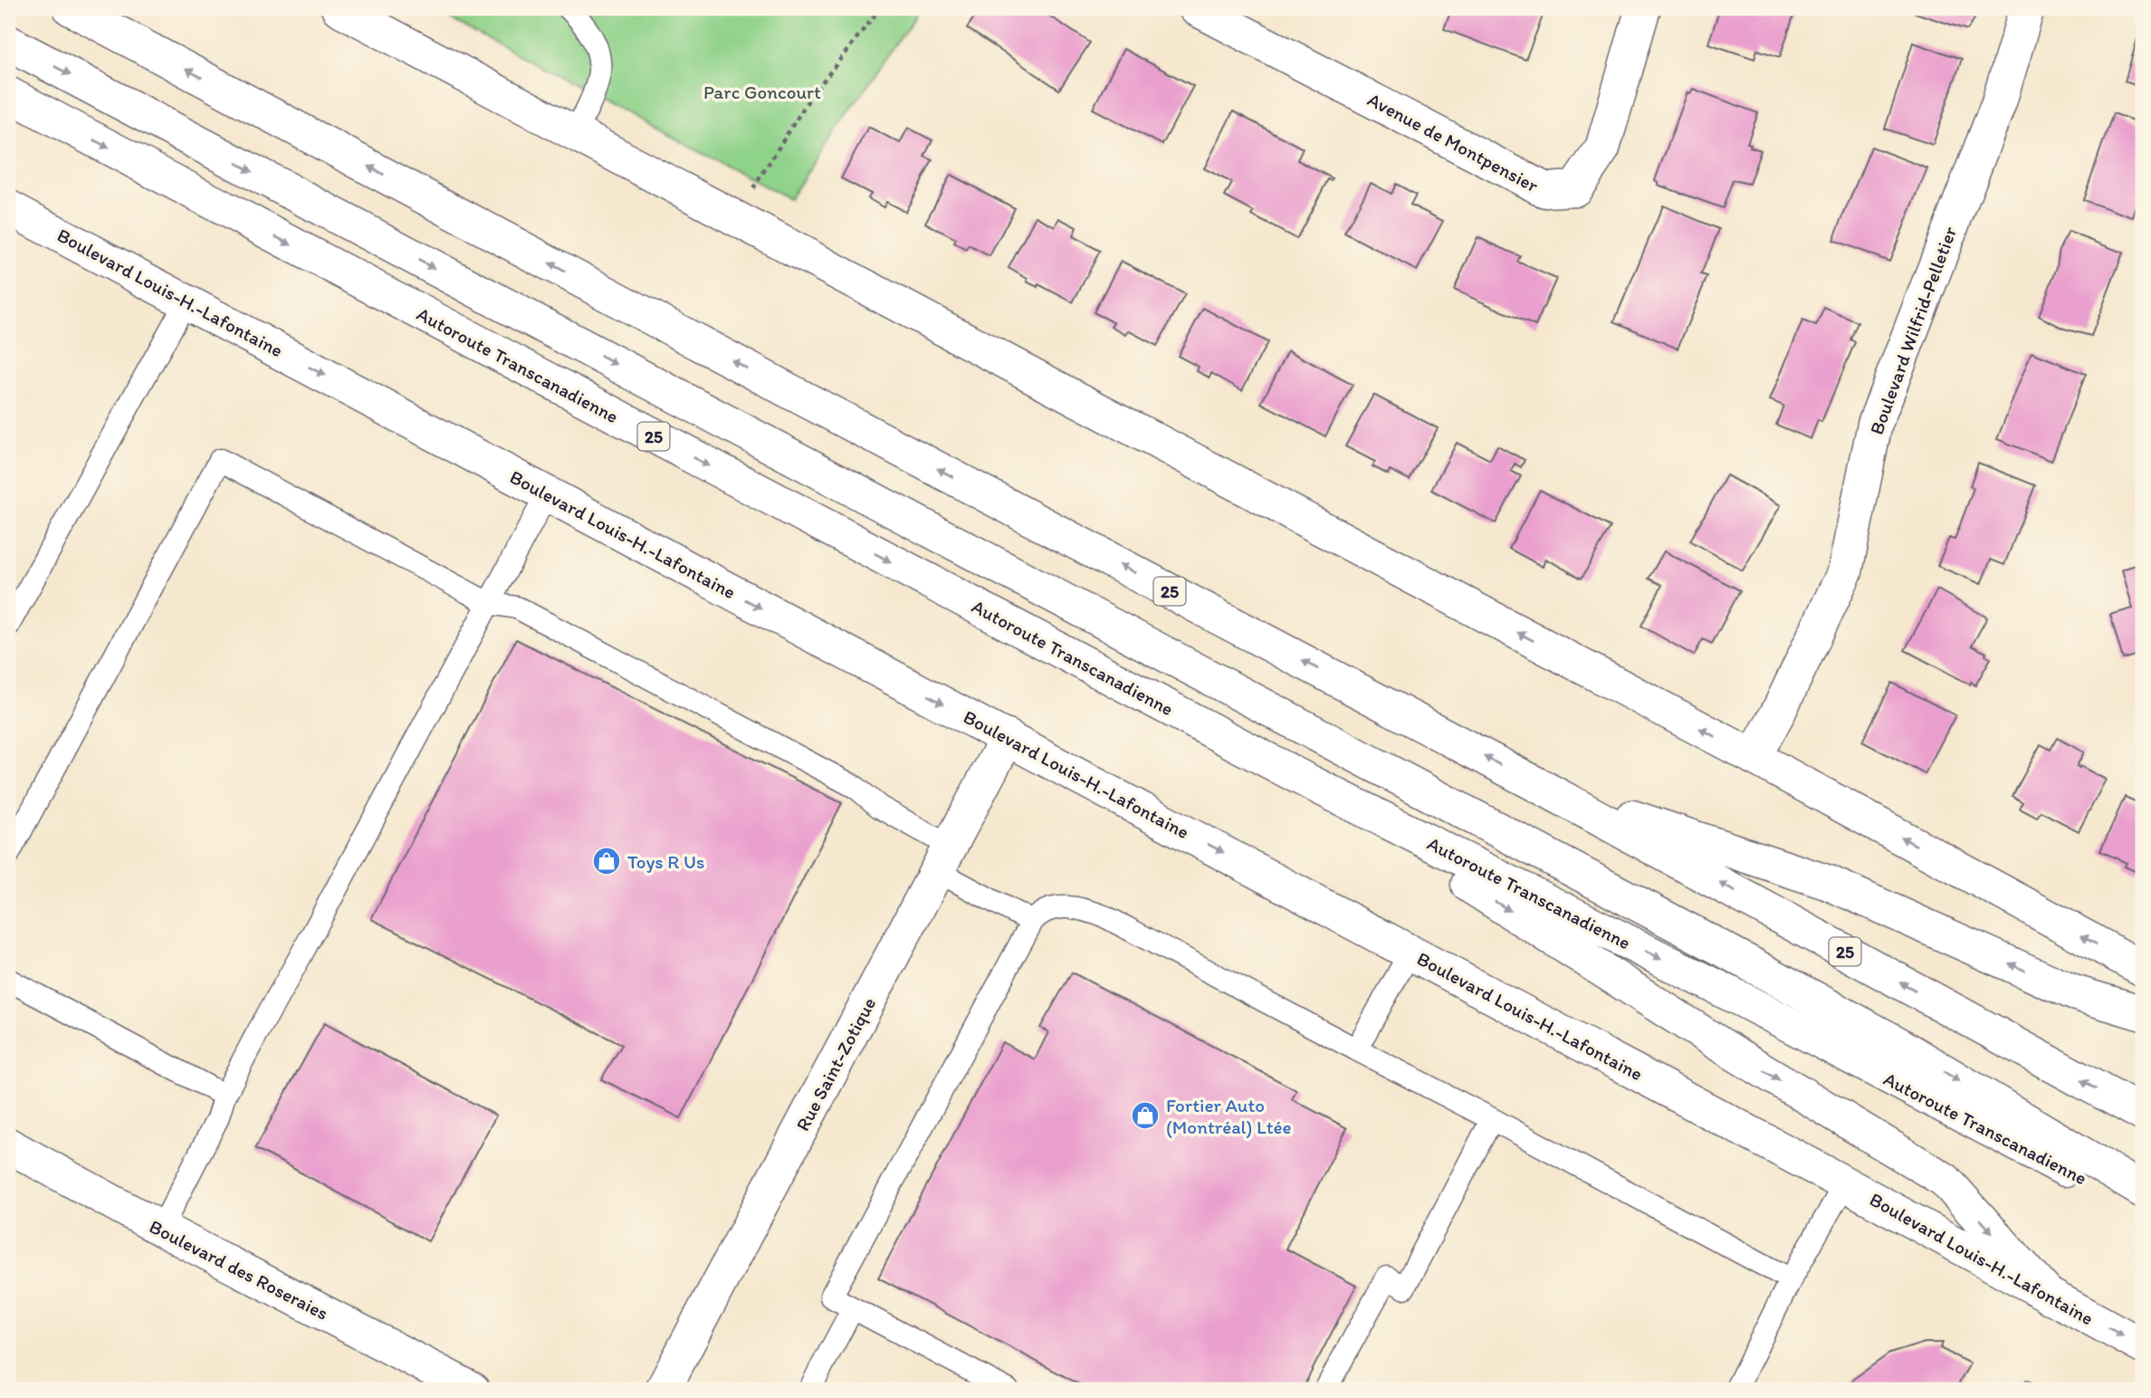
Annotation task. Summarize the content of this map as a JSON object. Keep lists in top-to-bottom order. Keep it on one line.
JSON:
{"streets":{"main road":["Avenue de Montpensier","Boulevard Louis-H.-Lafontaine","Boulevard Wilfrid-Pelletier","Autoroute Transcanadienne","25","Rue Saint-Zotique","Boulevard des Roseraies"]},"crossings":[["Boulevard Louis-H.-Lafontaine","Rue Saint-Zotique"]],"parks":["Parc Goncourt"],"places":{"shop":["Toys R Us","Fortier Auto (Montréal) Ltée"]}}
